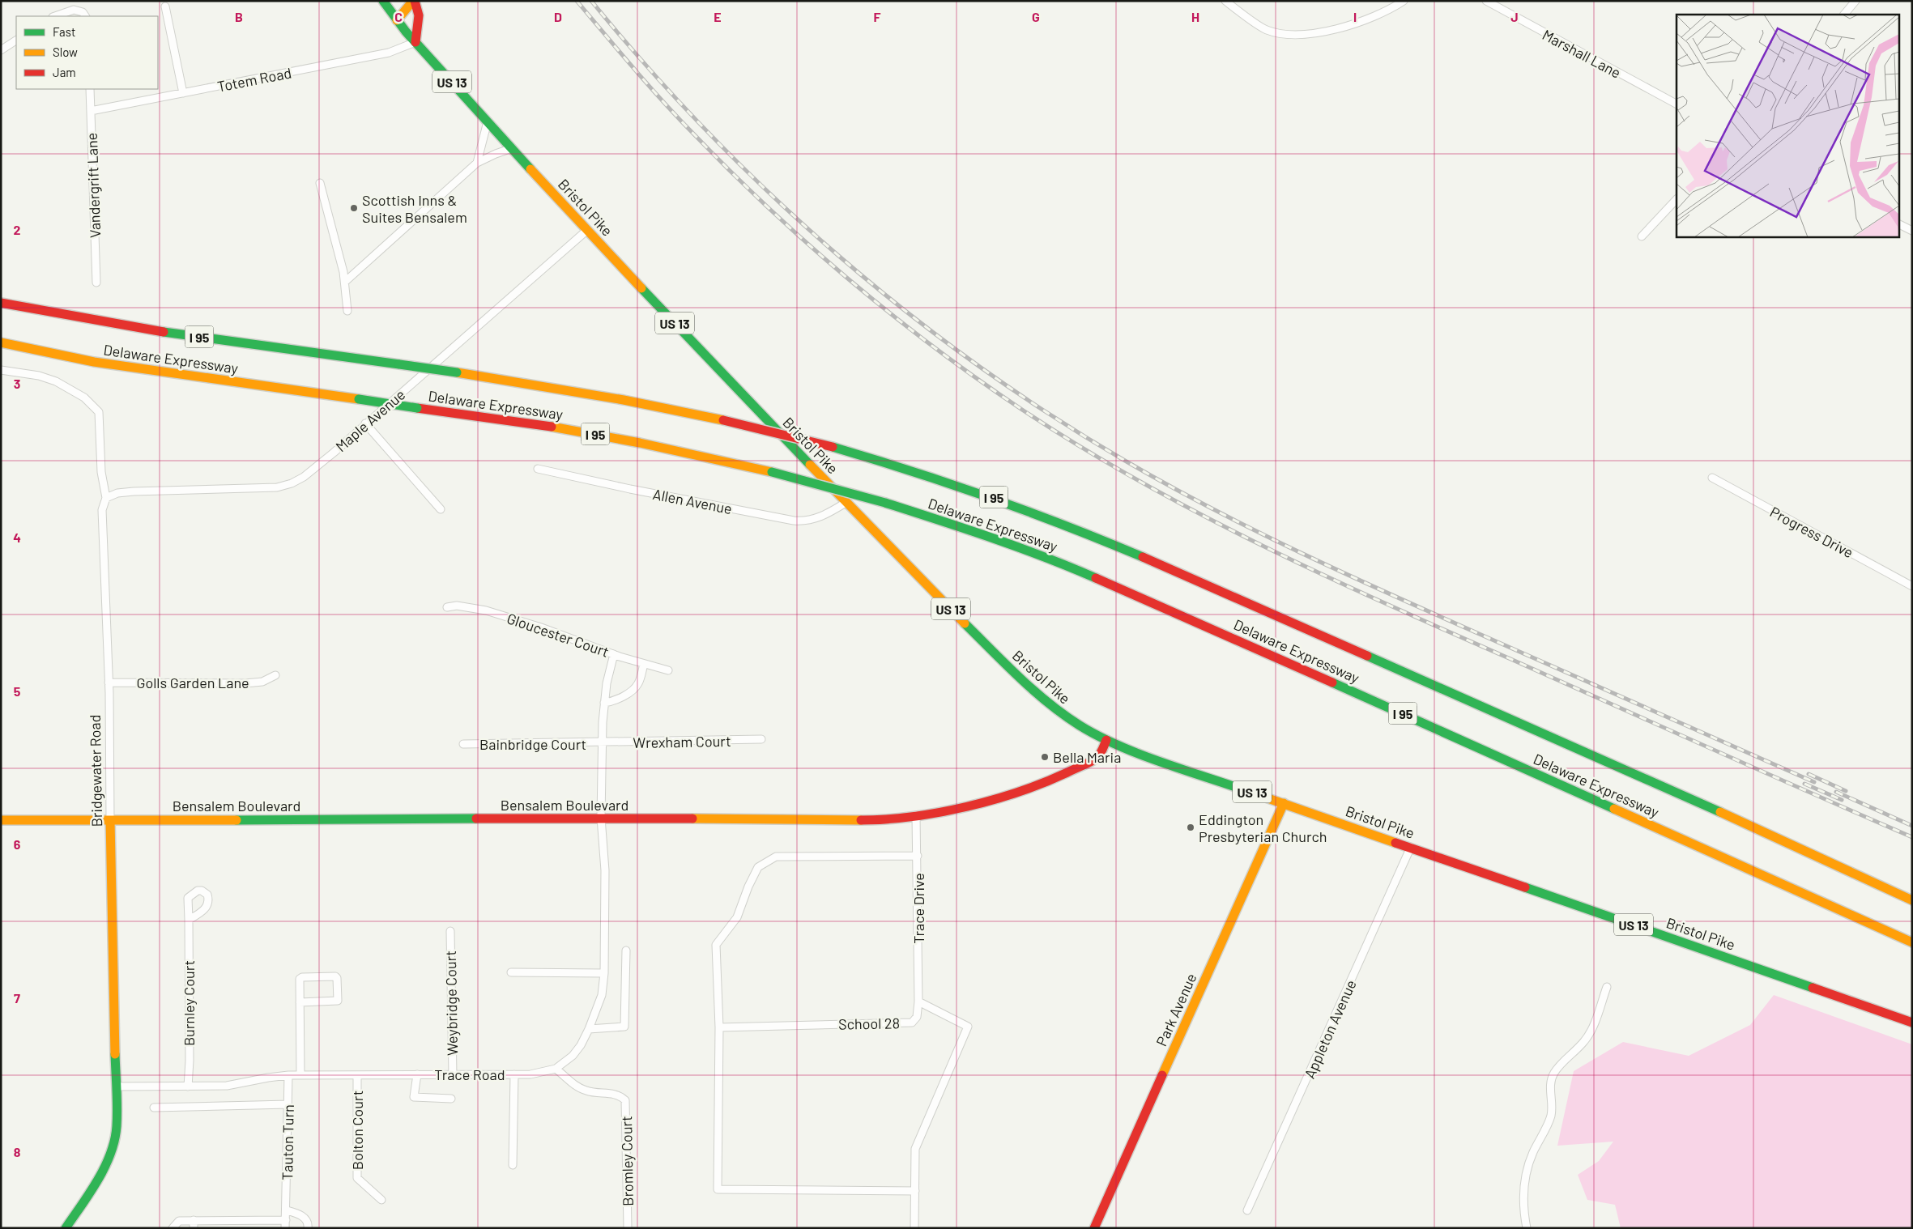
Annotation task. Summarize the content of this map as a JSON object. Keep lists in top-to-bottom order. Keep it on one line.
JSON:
{"streets":{"main road":["US 13","Bristol Pike","I 95","Delaware Expressway","Bridgewater Road","Bensalem Boulevard","Park Avenue"],"street":["Marshall Lane","Totem Road","Vandergrift Lane","Maple Avenue","Allen Avenue","Progress Drive","Gloucester Court","Golls Garden Lane","Wrexham Court","Bainbridge Court","Trace Drive","Burnley Court","Weybridge Court","School 28","Appleton Avenue","Trace Road","Bolton Court","Tauton Turn","Bromley Court"]},"crossings":[["Totem Road","Vandergrift Lane"],["Totem Road","Bristol Pike"],["Bristol Pike","Maple Avenue"],["Bristol Pike","Allen Avenue"],["Bristol Pike","Bensalem Boulevard"],["Bristol Pike","Park Avenue"],["Bristol Pike","Appleton Avenue"],["Maple Avenue","Bridgewater Road"],["Gloucester Court","Trace Road"],["Golls Garden Lane","Bridgewater Road"],["Wrexham Court","Bainbridge Court"],["Wrexham Court","Trace Road"],["Bainbridge Court","Trace Road"],["Bridgewater Road","Bensalem Boulevard"],["Bridgewater Road","Trace Road"],["Bensalem Boulevard","Trace Drive"],["Bensalem Boulevard","Trace Road"],["Trace Drive","School 28"],["Burnley Court","Trace Road"],["Weybridge Court","Trace Road"],["Trace Road","Bolton Court"],["Trace Road","Tauton Turn"],["Trace Road","Bromley Court"]],"places":["Scottish Inns & Suites Bensalem","Bella Maria","Eddington Presbyterian Church"],"legend":["Fast","Slow","Jam"],"grid":{"columns":["B","C","D","E","F","G","H","I","J"],"rows":["2","3","4","5","6","7","8"]}}
